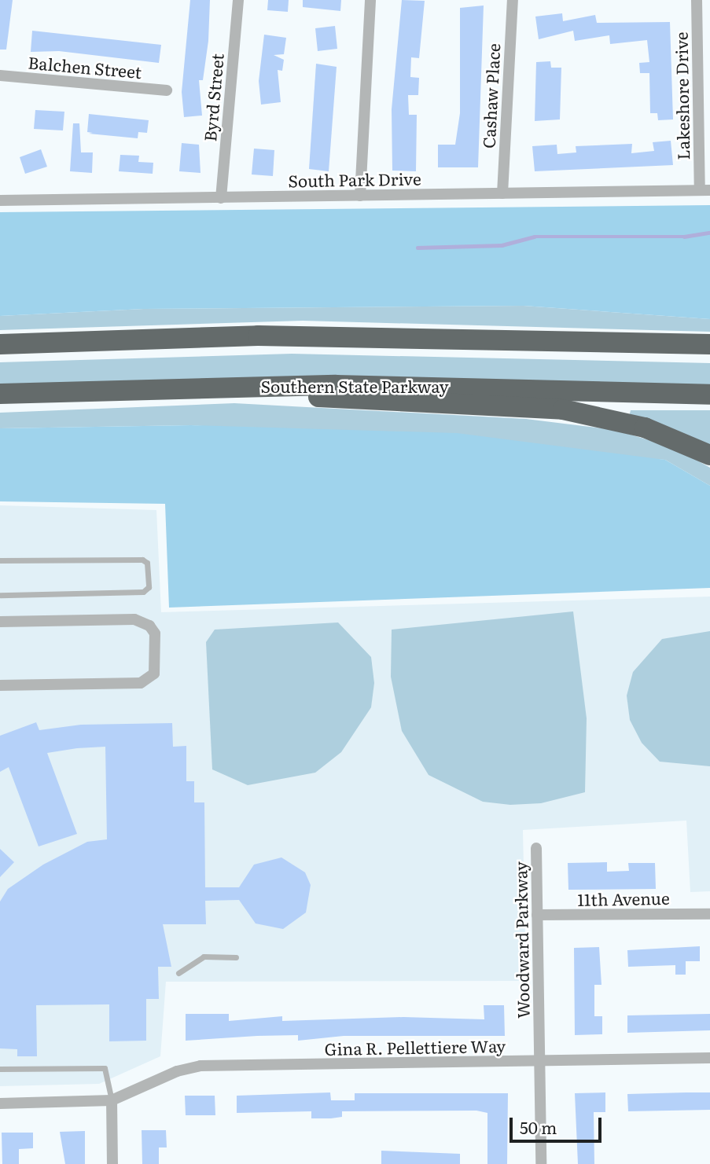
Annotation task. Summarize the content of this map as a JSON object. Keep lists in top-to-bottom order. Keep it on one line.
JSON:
{"streets":{"highway":["Southern State Parkway"],"street":["Balchen Street","Cashaw Place","Lakeshore Drive","Byrd Street","South Park Drive","11th Avenue","Woodward Parkway","Gina R. Pellettiere Way"]},"crossings":[["Cashaw Place","South Park Drive"],["Lakeshore Drive","South Park Drive"],["Byrd Street","South Park Drive"],["11th Avenue","Woodward Parkway"],["Woodward Parkway","Gina R. Pellettiere Way"]],"scale_bar":"50 m"}
